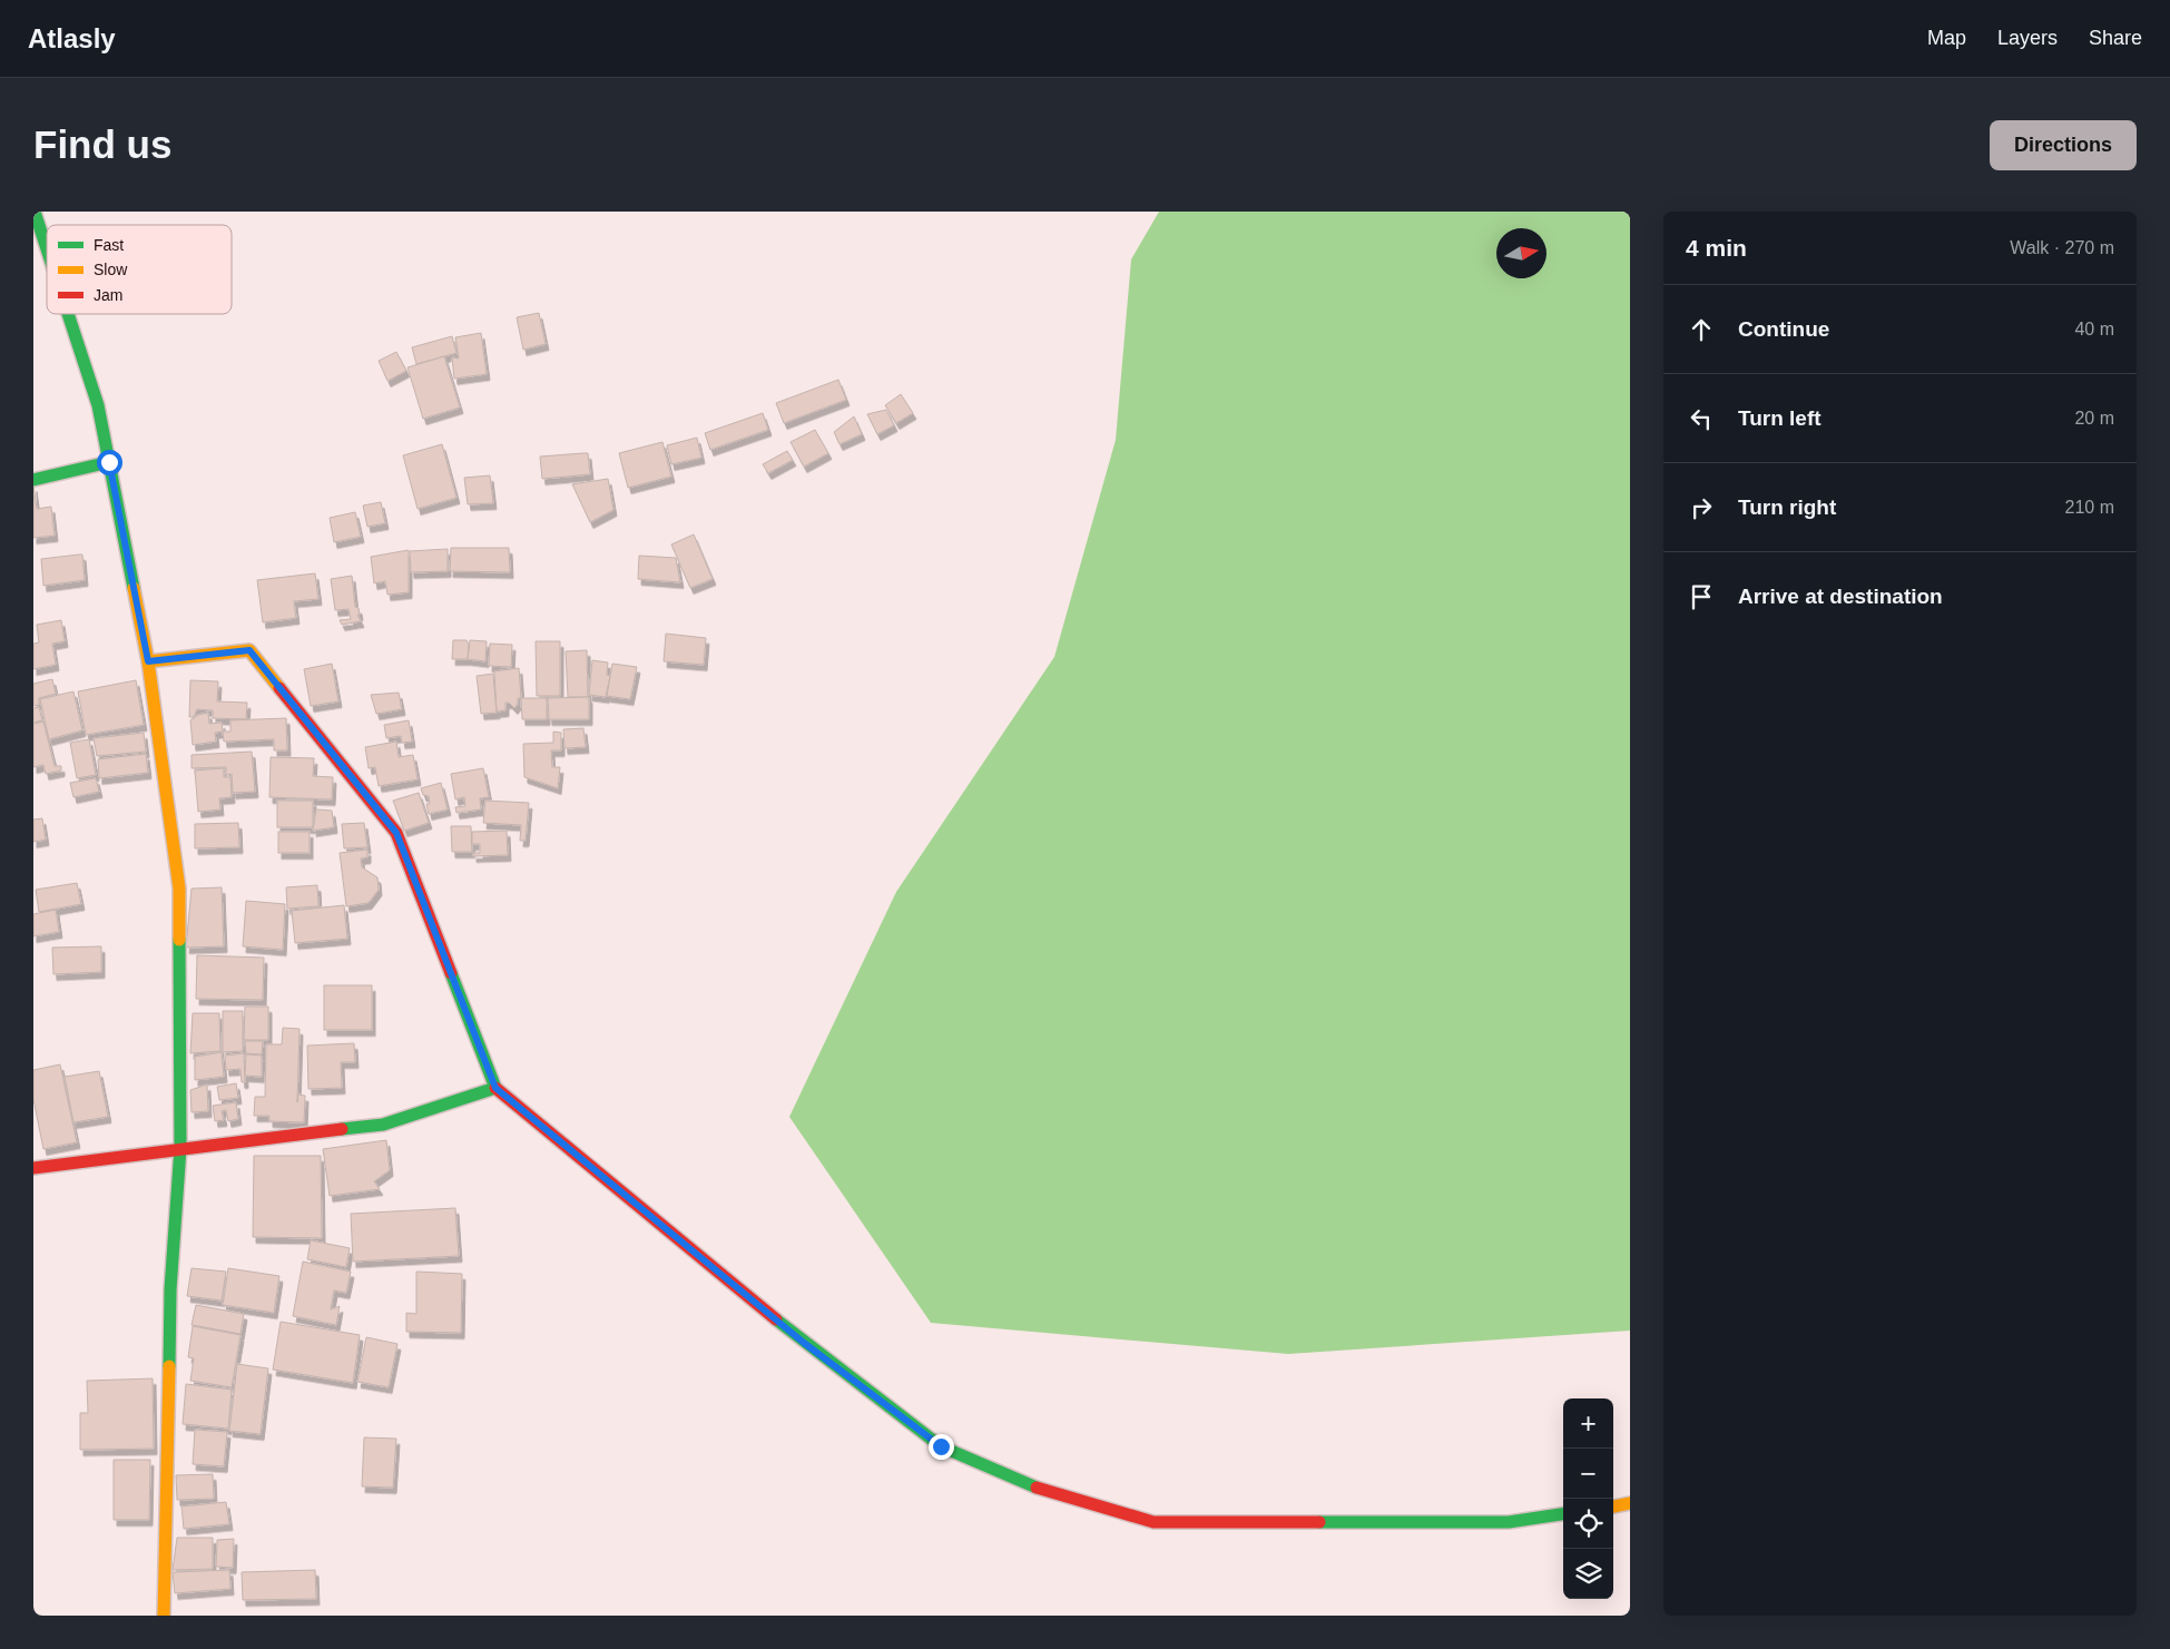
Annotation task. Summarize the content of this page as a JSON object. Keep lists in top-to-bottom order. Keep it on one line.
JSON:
{"legend":["Fast","Slow","Jam"],"north":"right","page":{"header":"Atlasly","nav":["Map","Layers","Share"],"buttons":"Directions","title":"Find us","heading":["4 min","Walk · 270 m"],"list":[["Continue","40 m"],["Turn left","20 m"],["Turn right","210 m"],"Arrive at destination"],"map_buttons":["+","−"]}}
